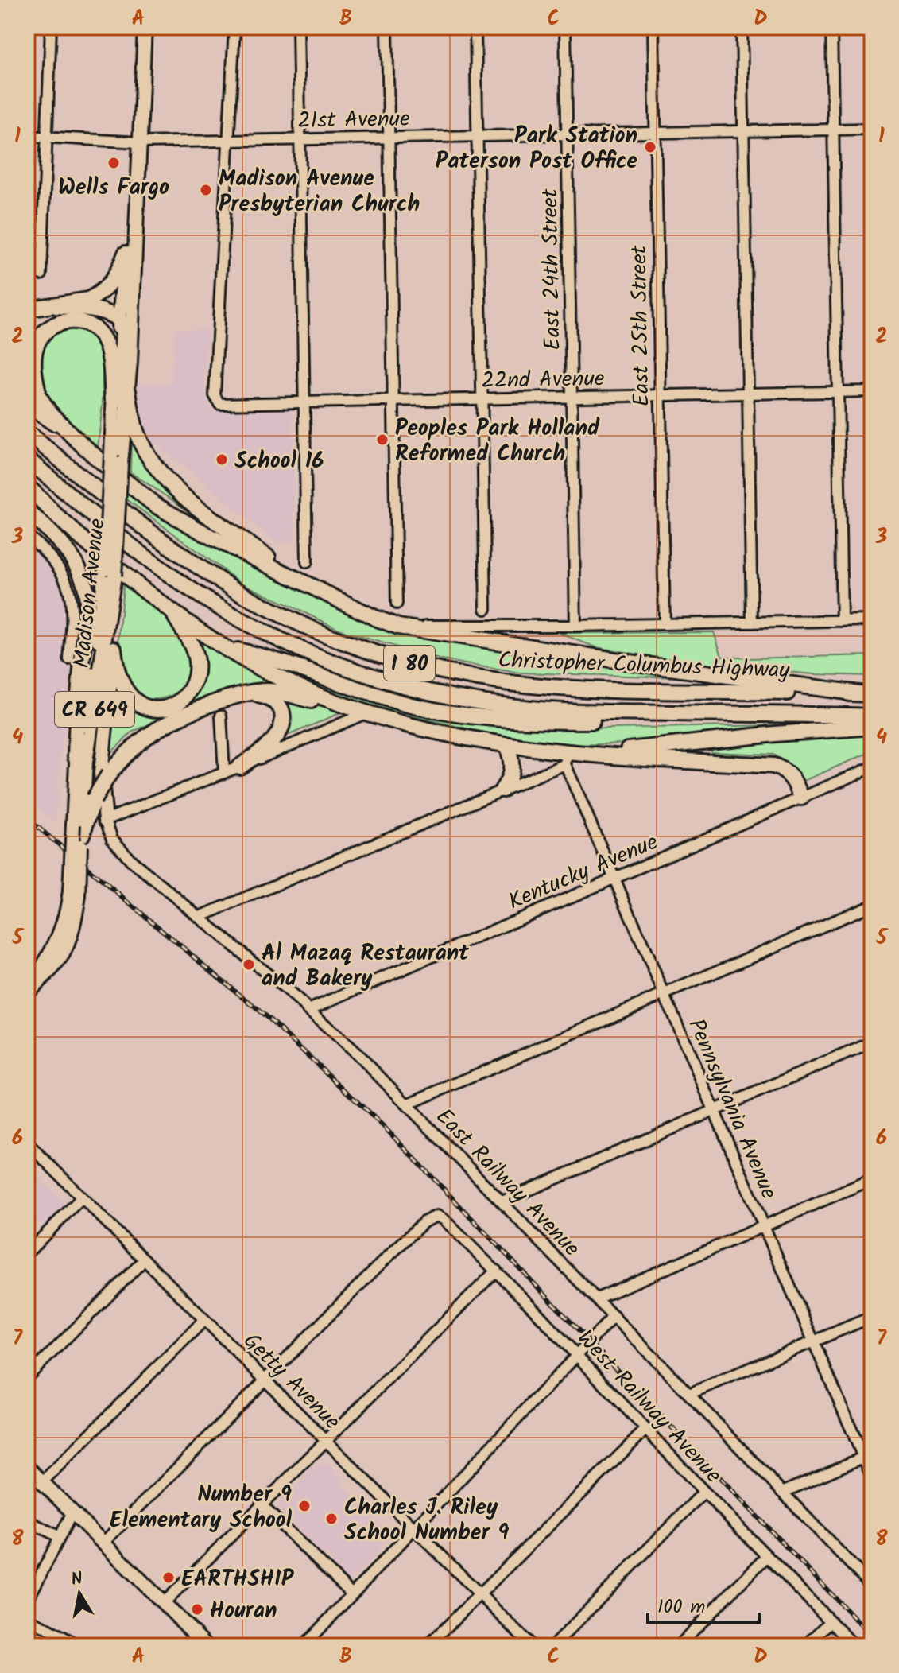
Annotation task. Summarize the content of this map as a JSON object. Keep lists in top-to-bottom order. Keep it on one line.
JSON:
{"streets":{"highway":["I 80","Christopher Columbus Highway"],"main road":["Madison Avenue","CR 649"],"street":["21st Avenue","East 24th Street","East 25th Street","22nd Avenue","Kentucky Avenue","Pennsylvania Avenue","East Railway Avenue","Getty Avenue","West Railway Avenue"]},"crossings":[["21st Avenue","East 24th Street"],["21st Avenue","East 25th Street"],["21st Avenue","22nd Avenue"],["21st Avenue","Madison Avenue"],["East 24th Street","22nd Avenue"],["East 25th Street","22nd Avenue"],["Kentucky Avenue","Pennsylvania Avenue"],["Kentucky Avenue","East Railway Avenue"],["Getty Avenue","West Railway Avenue"]],"places":["Park Station Paterson Post Office","Wells Fargo","Madison Avenue Presbyterian Church","Peoples Park Holland Reformed Church","School 16","Al Mazaq Restaurant and Bakery","Number 9 Elementary School","Charles J. Riley School Number 9","EARTHSHIP","Houran"],"scale_bar":"100 m","north":"top","grid":{"columns":["A","B","C","D"],"rows":["1","2","3","4","5","6","7","8"]}}
